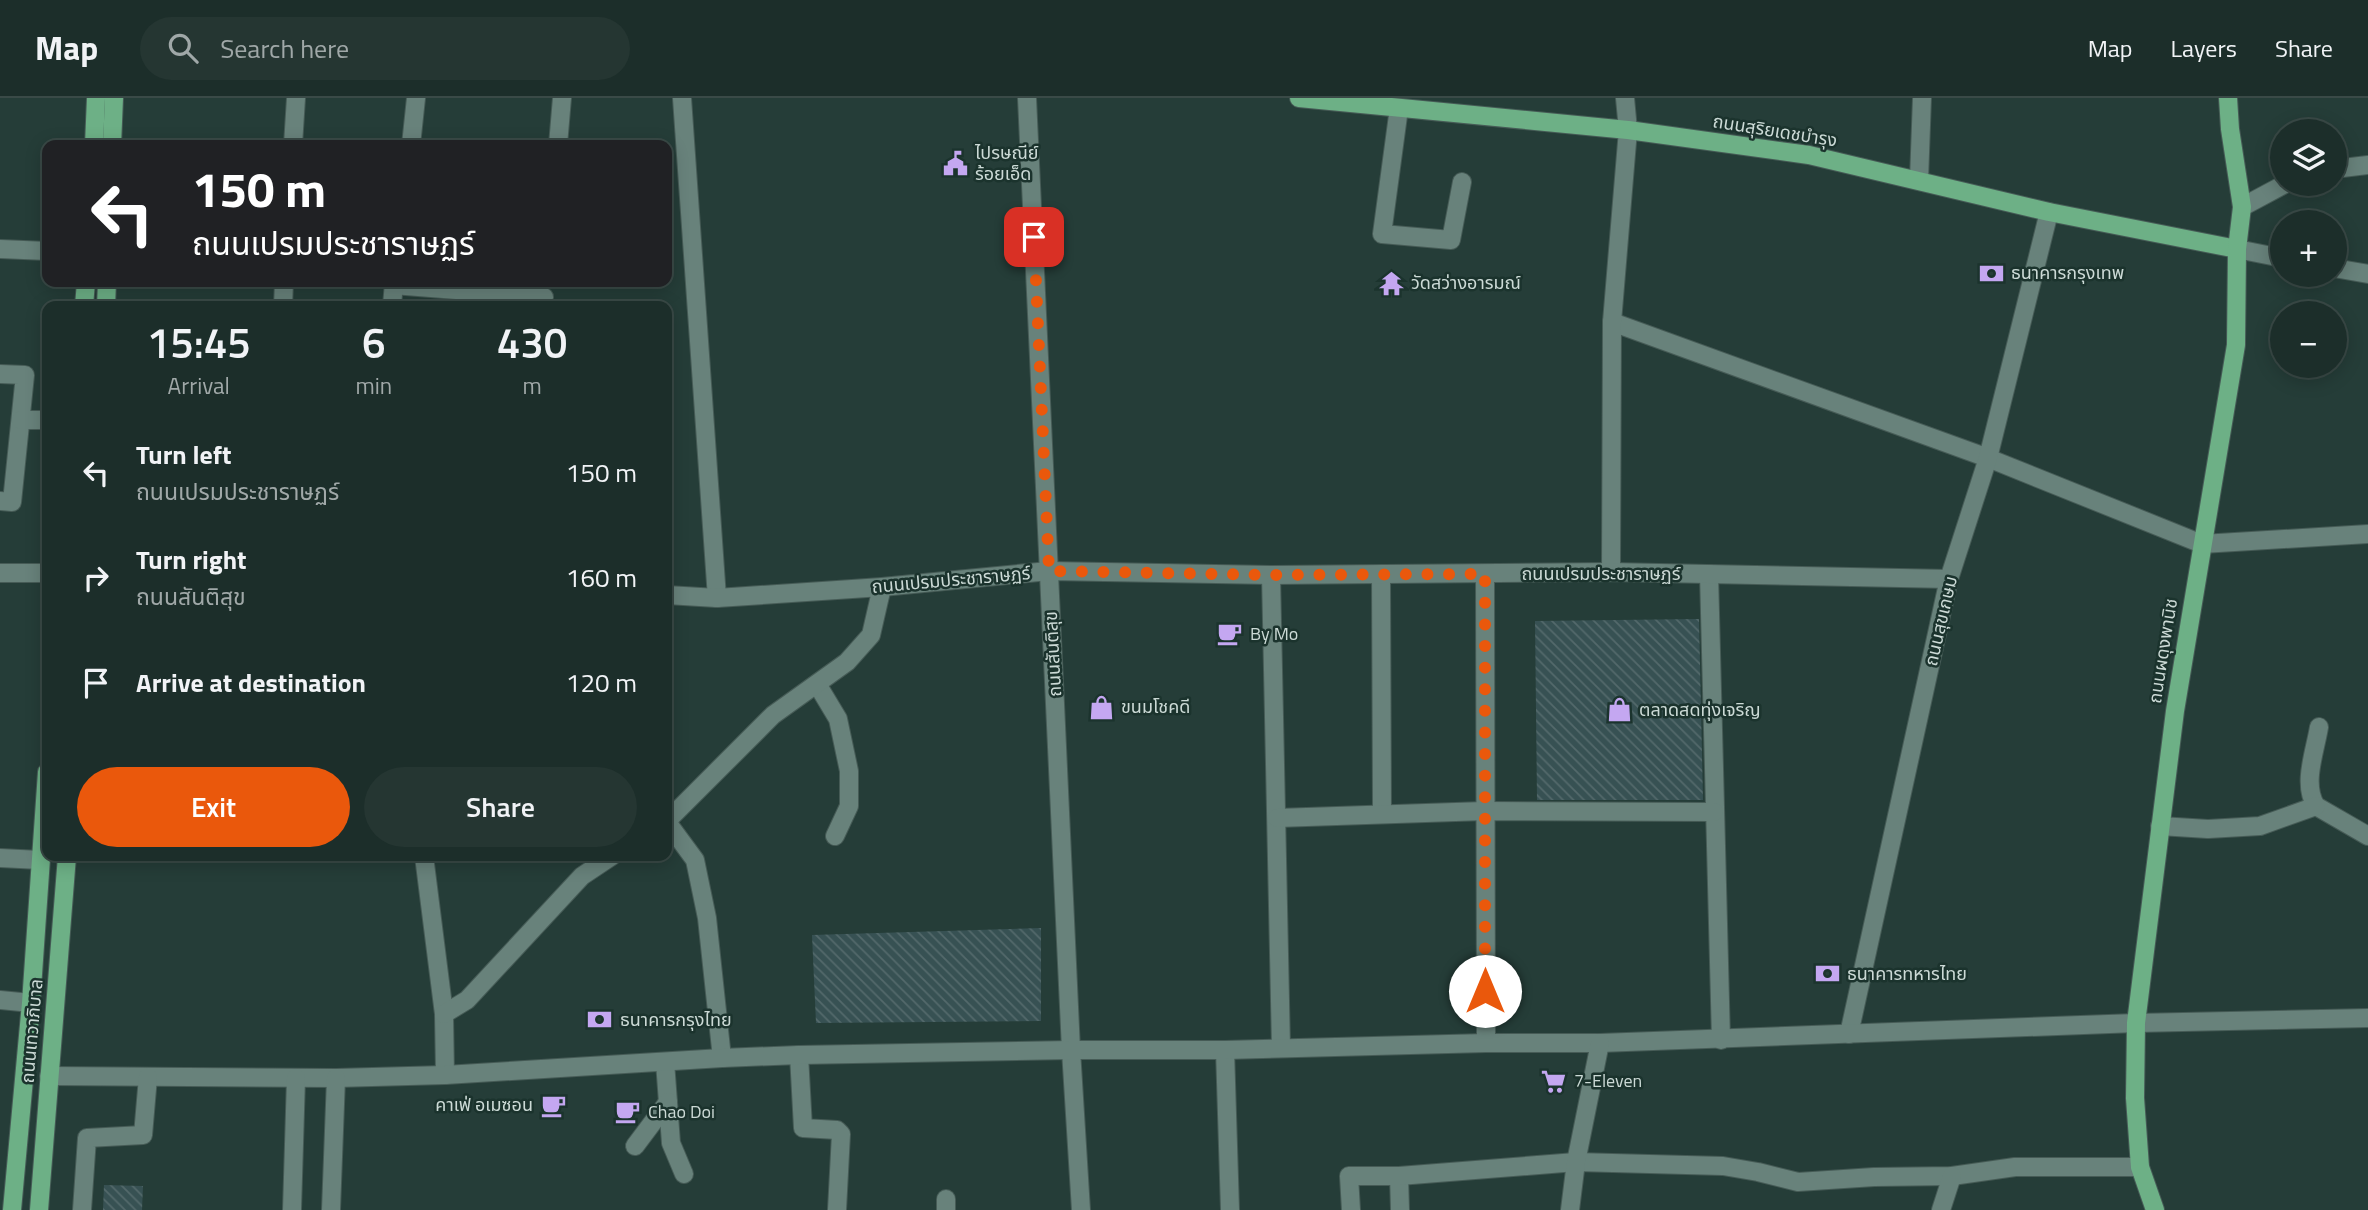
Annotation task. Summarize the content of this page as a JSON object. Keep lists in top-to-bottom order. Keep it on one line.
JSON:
{"streets":{"main road":["ถนนสุริยเดชบำรุง","ถนนผดุงพานิช","ถนนเทวาภิบาล"],"street":["ถนนเปรมประชาราษฏร์","ถนนสุขเกษม","ถนนสันติสุข"]},"crossings":[["ถนนสุริยเดชบำรุง","ถนนสุขเกษม"],["ถนนสุริยเดชบำรุง","ถนนผดุงพานิช"],["ถนนเปรมประชาราษฏร์","ถนนสุขเกษม"],["ถนนเปรมประชาราษฏร์","ถนนสันติสุข"]],"places":{"public building":["ไปรษณีย์ ร้อยเอ็ด"],"bank":["ธนาคารกรุงเทพ","ธนาคารทหารไทย","ธนาคารกรุงไทย"],"temple":["วัดสว่างอารมณ์"],"cafe":["By Mo","คาเฟ่ อเมซอน","Chao Doi"],"shop":["ขนมโชคดี","ตลาดสดทุ่งเจริญ"],"supermarket":["7-Eleven"]},"page":{"header":"Map","search":"Search here","nav":["Map","Layers","Share"],"map_buttons":["+","−"],"turn":["150 m","ถนนเปรมประชาราษฏร์"],"eta":["15:45","Arrival","6","min","430","m"],"list":[{"name":"Turn left","note":"ถนนเปรมประชาราษฏร์","value":"150 m"},{"name":"Turn right","note":"ถนนสันติสุข","value":"160 m"},{"name":"Arrive at destination","value":"120 m"}],"buttons":["Exit","Share"]}}
